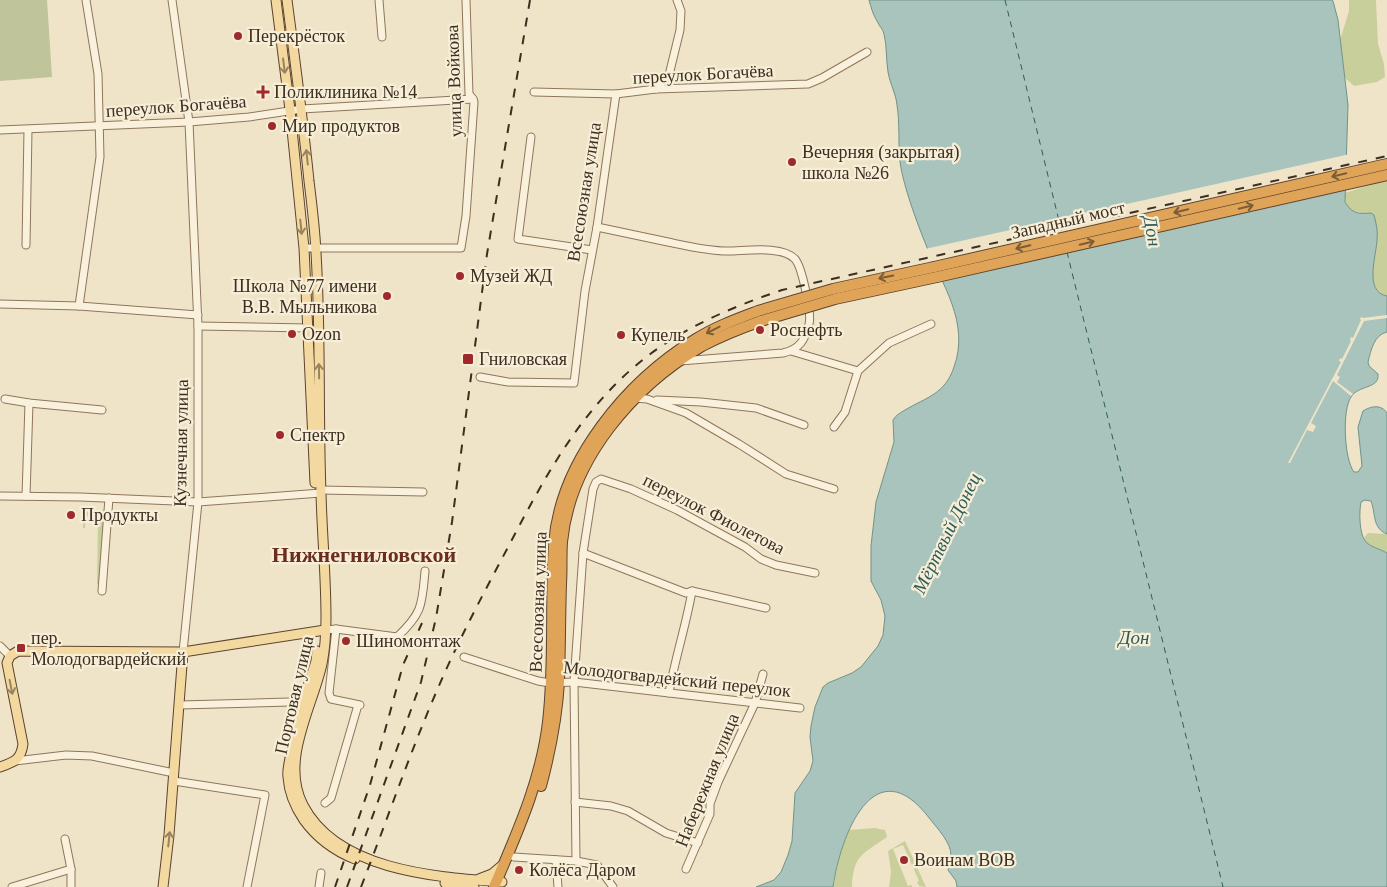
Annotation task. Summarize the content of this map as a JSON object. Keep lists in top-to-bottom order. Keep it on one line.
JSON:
{"streets":{"highway":["Всесоюзная улица","Западный мост"],"main road":["Кузнечная улица","Портовая улица"],"street":["переулок Богачёва","улица Войкова","переулок Фиолетова","Молодогвардейский переулок","Набережная улица"]},"crossings":[["переулок Богачёва","улица Войкова"],["переулок Богачёва","Всесоюзная улица"],["переулок Богачёва","Кузнечная улица"],["переулок Богачёва","Портовая улица"],["улица Войкова","Портовая улица"],["Всесоюзная улица","Западный мост"],["Всесоюзная улица","Молодогвардейский переулок"],["Всесоюзная улица","Портовая улица"],["Молодогвардейский переулок","Набережная улица"]],"districts":["Нижнегниловской"],"water":["Дон","Мёртвый Донец"],"places":{"other":["Перекрёсток","Мир продуктов","Вечерняя (закрытая) школа №26","Музей ЖД","Школа №77 имени В.В. Мыльникова","Роснефть","Ozon","Купель","Спектр","Продукты","Шиномонтаж","Воинам ВОВ","Колёса Даром"],"health":["Поликлиника №14"],"transit":["Гниловская","пер. Молодогвардейский"]}}
